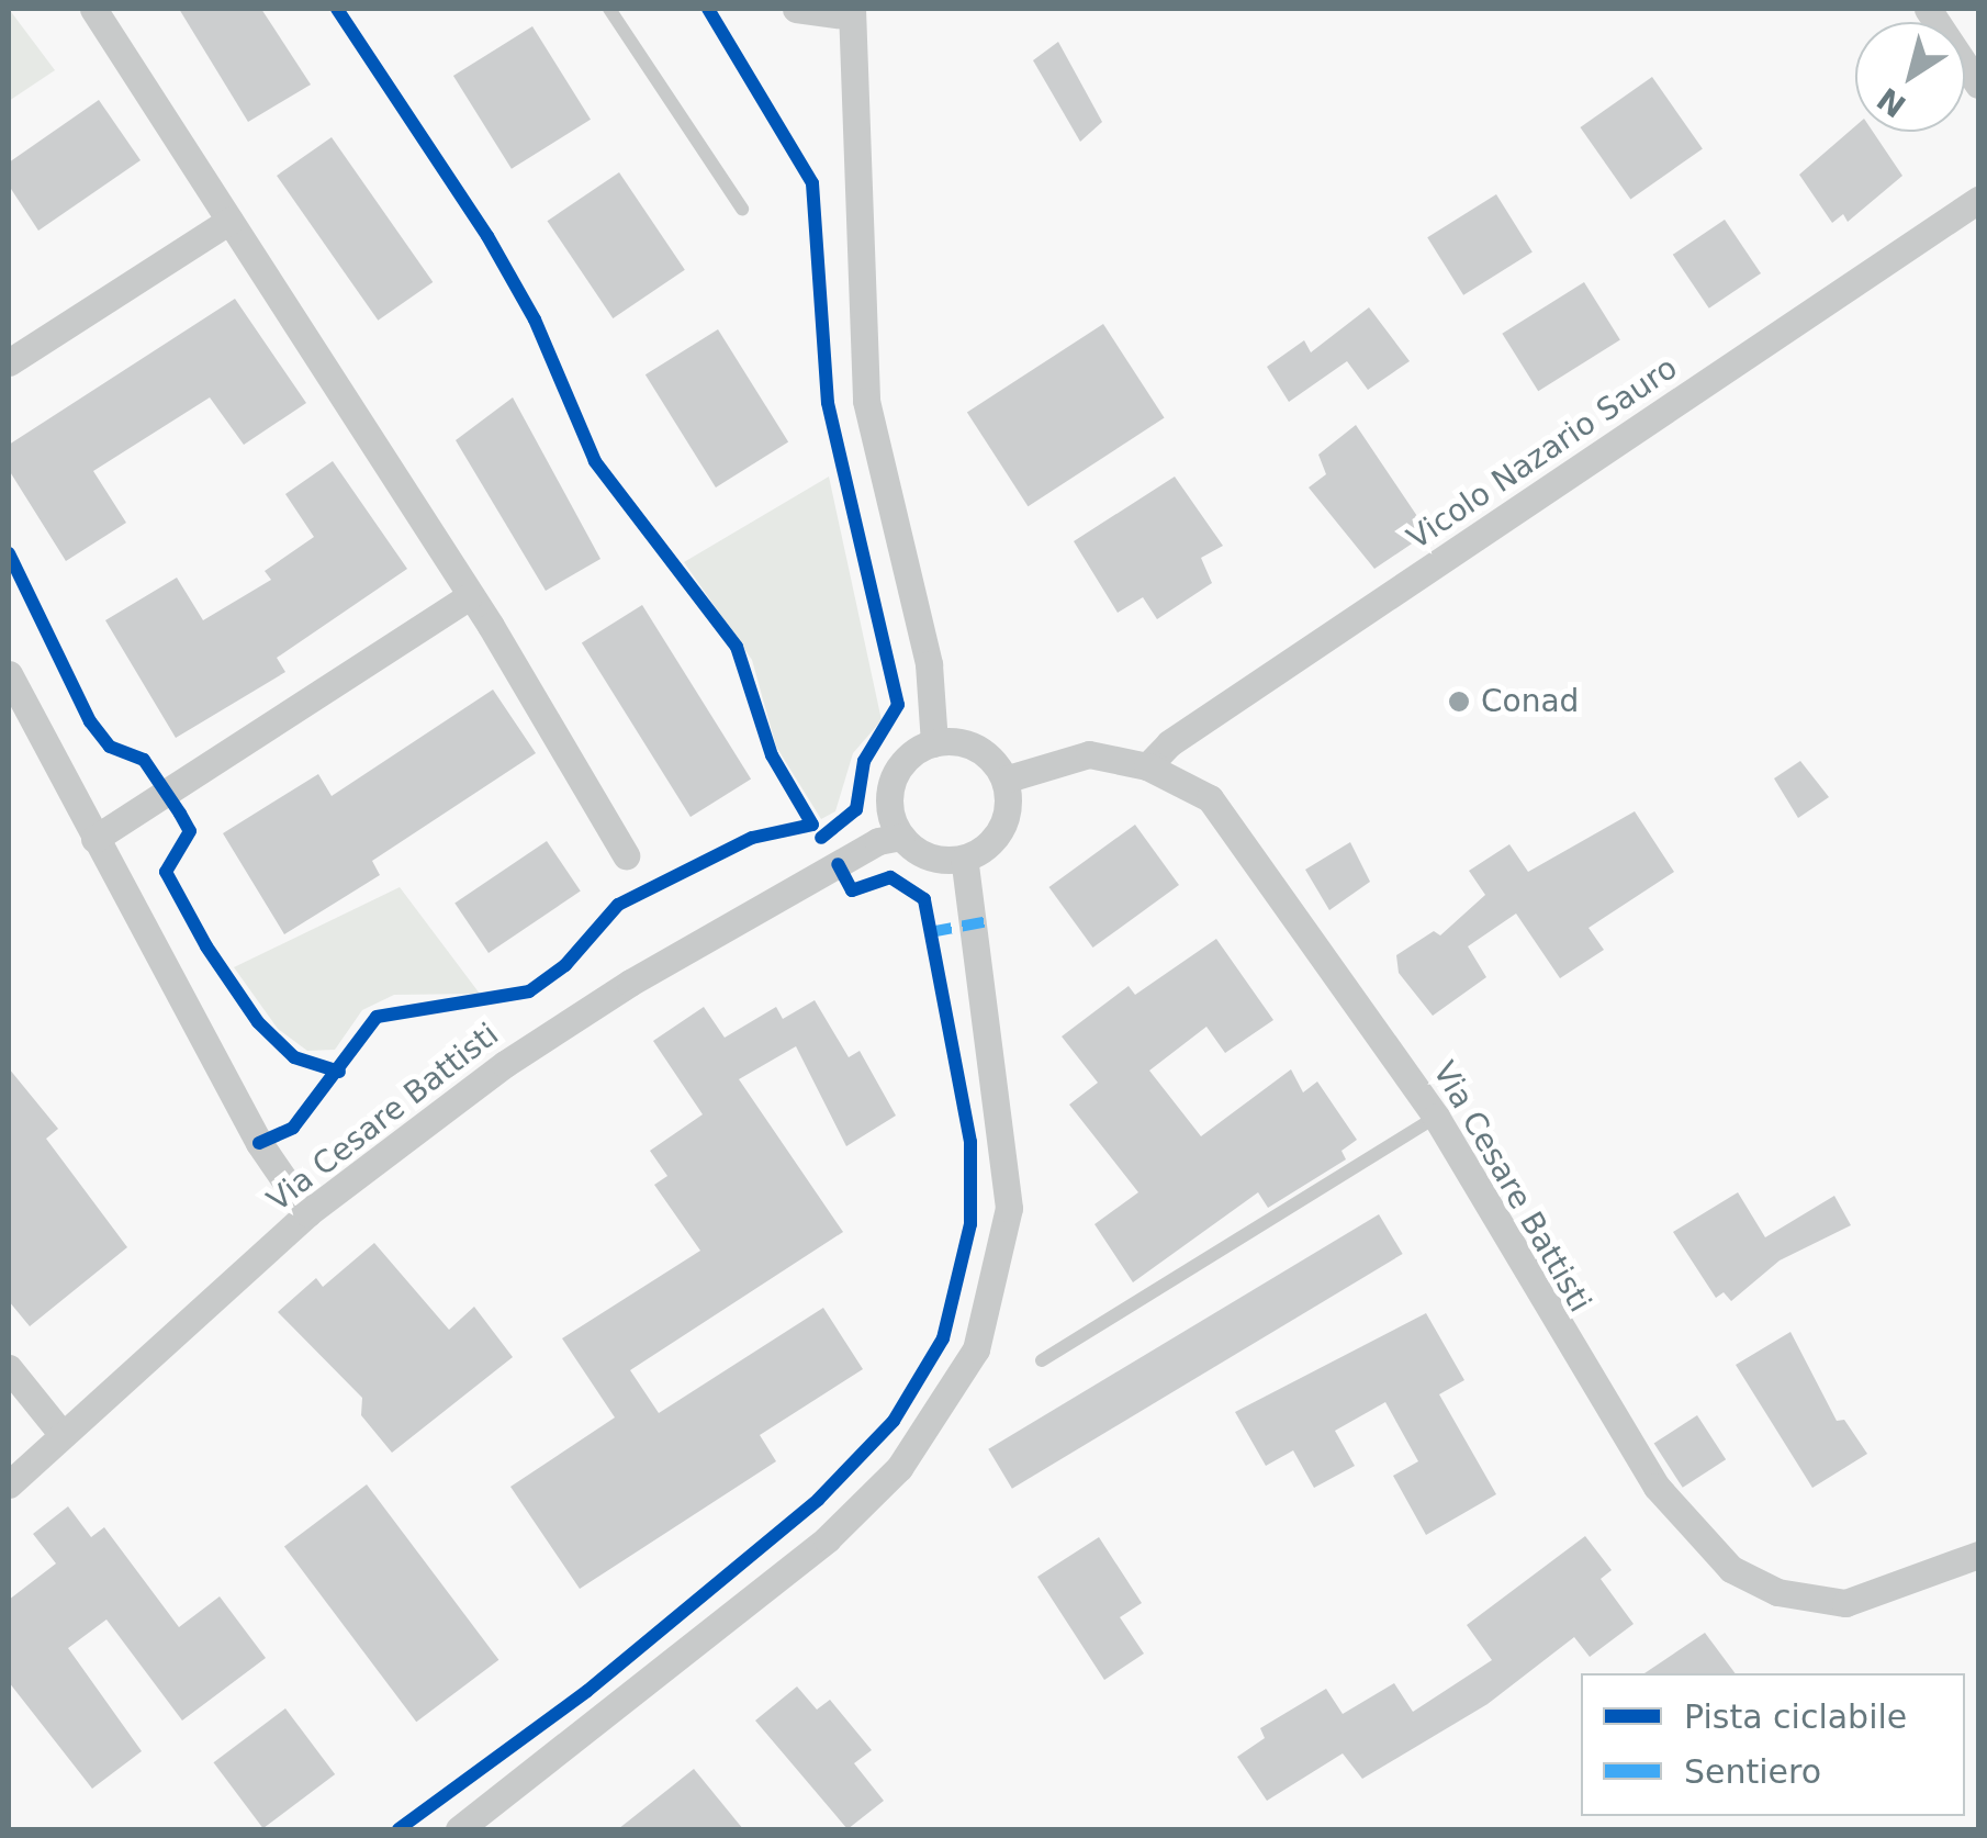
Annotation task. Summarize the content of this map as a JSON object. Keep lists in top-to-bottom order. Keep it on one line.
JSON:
{"streets":{"street":["Vicolo Nazario Sauro","Via Cesare Battisti"]},"crossings":[["Vicolo Nazario Sauro","Via Cesare Battisti"]],"places":["Conad"],"legend":["Pista ciclabile","Sentiero"],"north":"bottom left"}
